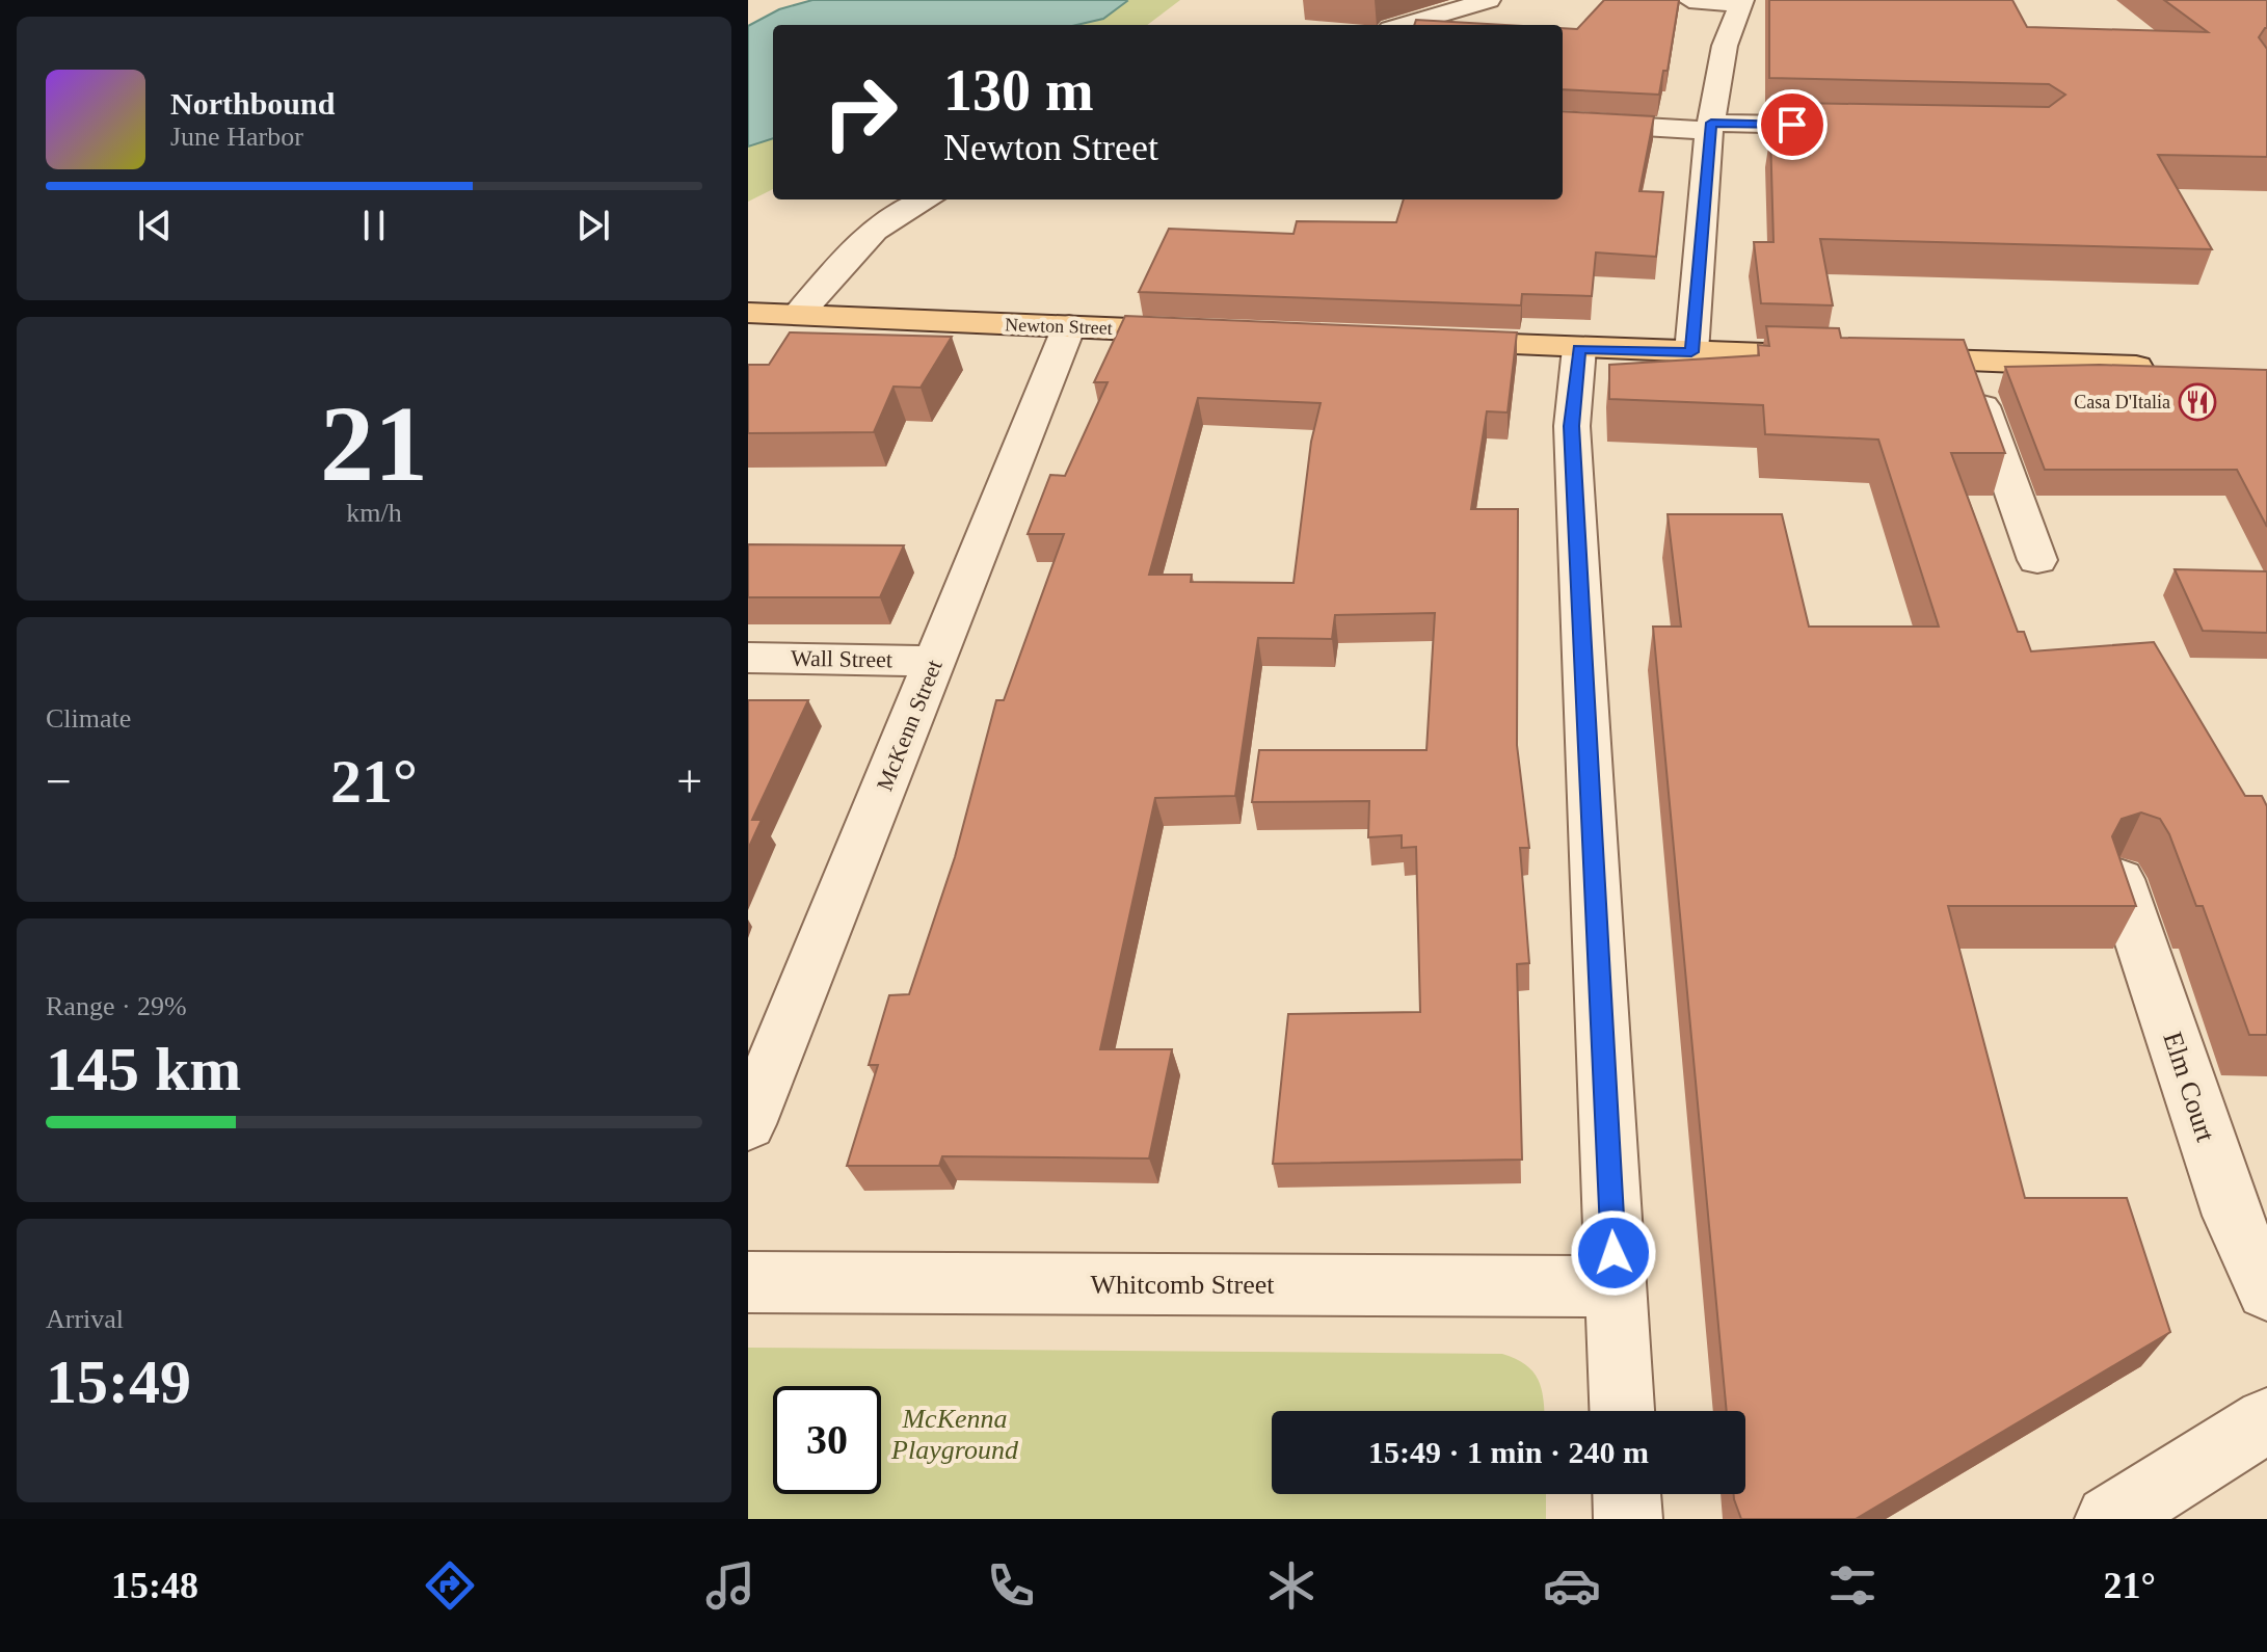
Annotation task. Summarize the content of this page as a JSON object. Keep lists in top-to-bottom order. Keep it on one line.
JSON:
{"streets":{"main road":["Newton Street"],"street":["Wall Street","McKenn Street","Elm Court","Whitcomb Street"]},"crossings":[["Newton Street","McKenn Street"],["Wall Street","McKenn Street"]],"parks":["McKenna Playground"],"places":{"restaurant":["Casa D'Italia"]},"page":{"turn":["130 m","Newton Street"],"song":["Northbound","June Harbor"],"tile":[["21","km/h"],"Climate",["Range · 29%","145 km"],["Arrival","15:49"]],"heat":["−","21°","+"],"limit":"30","trip":"15:49 · 1 min · 240 m","tabs":["15:48","21°"]}}
